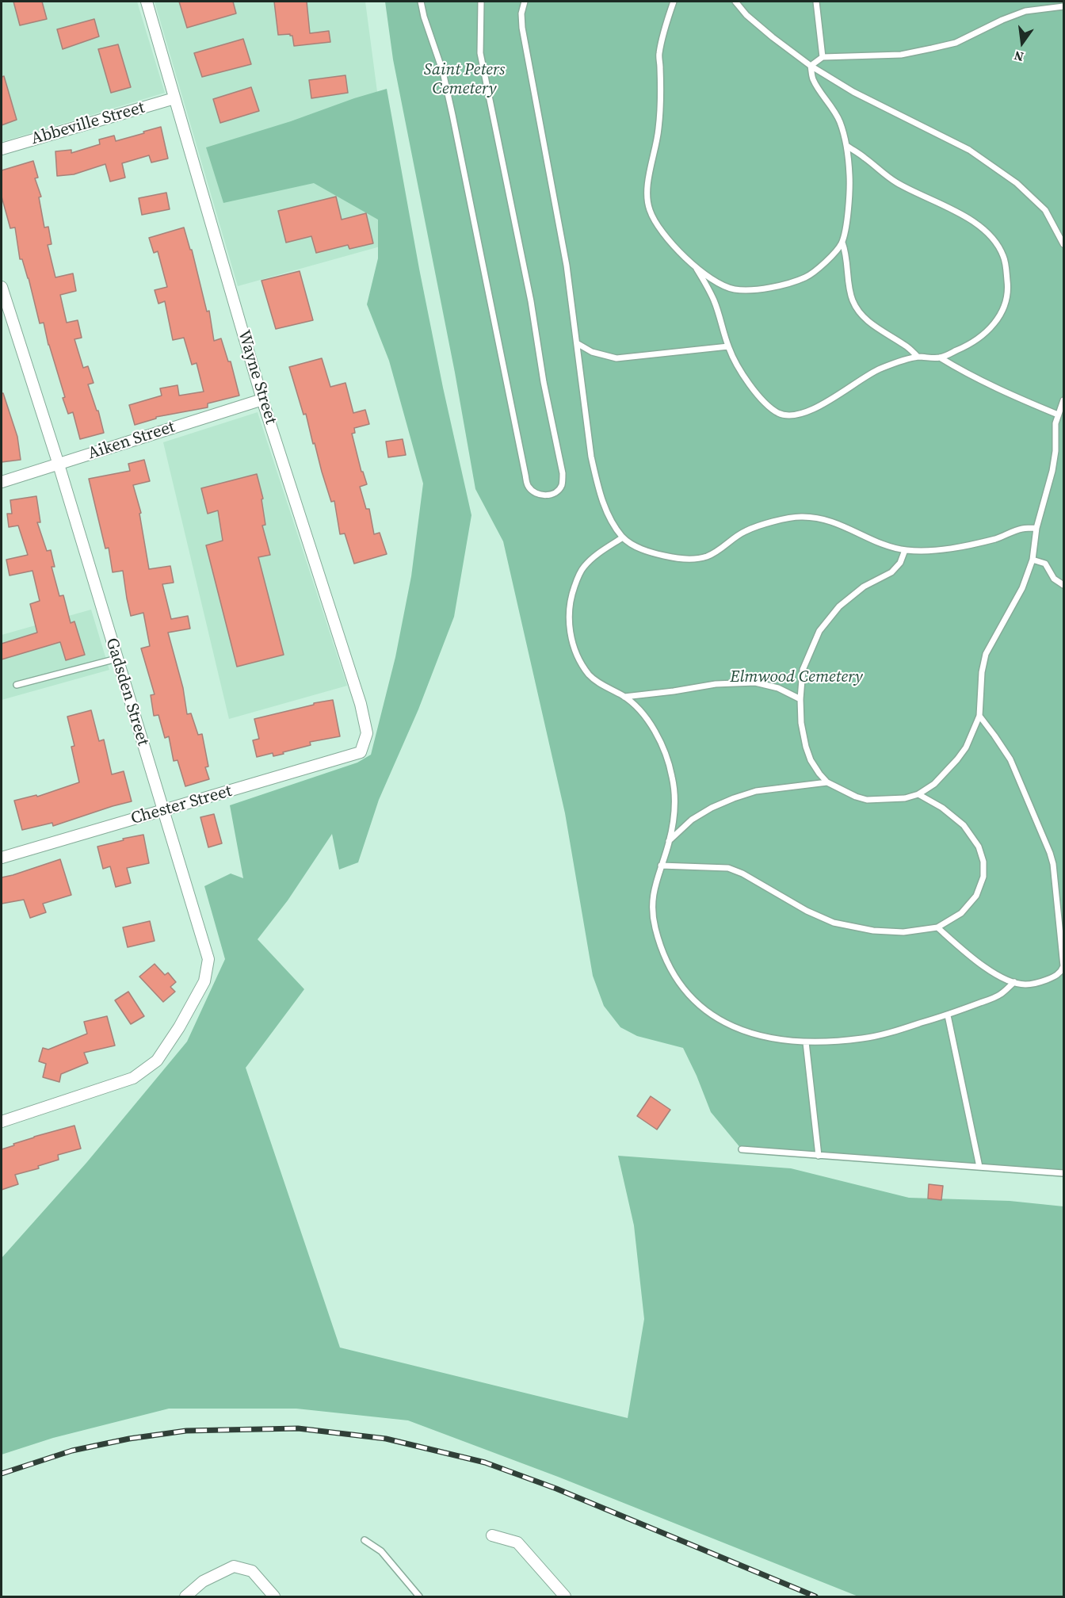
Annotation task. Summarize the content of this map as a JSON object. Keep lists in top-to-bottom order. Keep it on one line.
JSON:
{"streets":{"street":["Abbeville Street","Wayne Street","Aiken Street","Gadsden Street","Chester Street"]},"crossings":[["Abbeville Street","Wayne Street"],["Wayne Street","Aiken Street"],["Wayne Street","Chester Street"],["Aiken Street","Gadsden Street"],["Gadsden Street","Chester Street"]],"parks":["Saint Peters Cemetery","Elmwood Cemetery"],"north":"bottom"}
